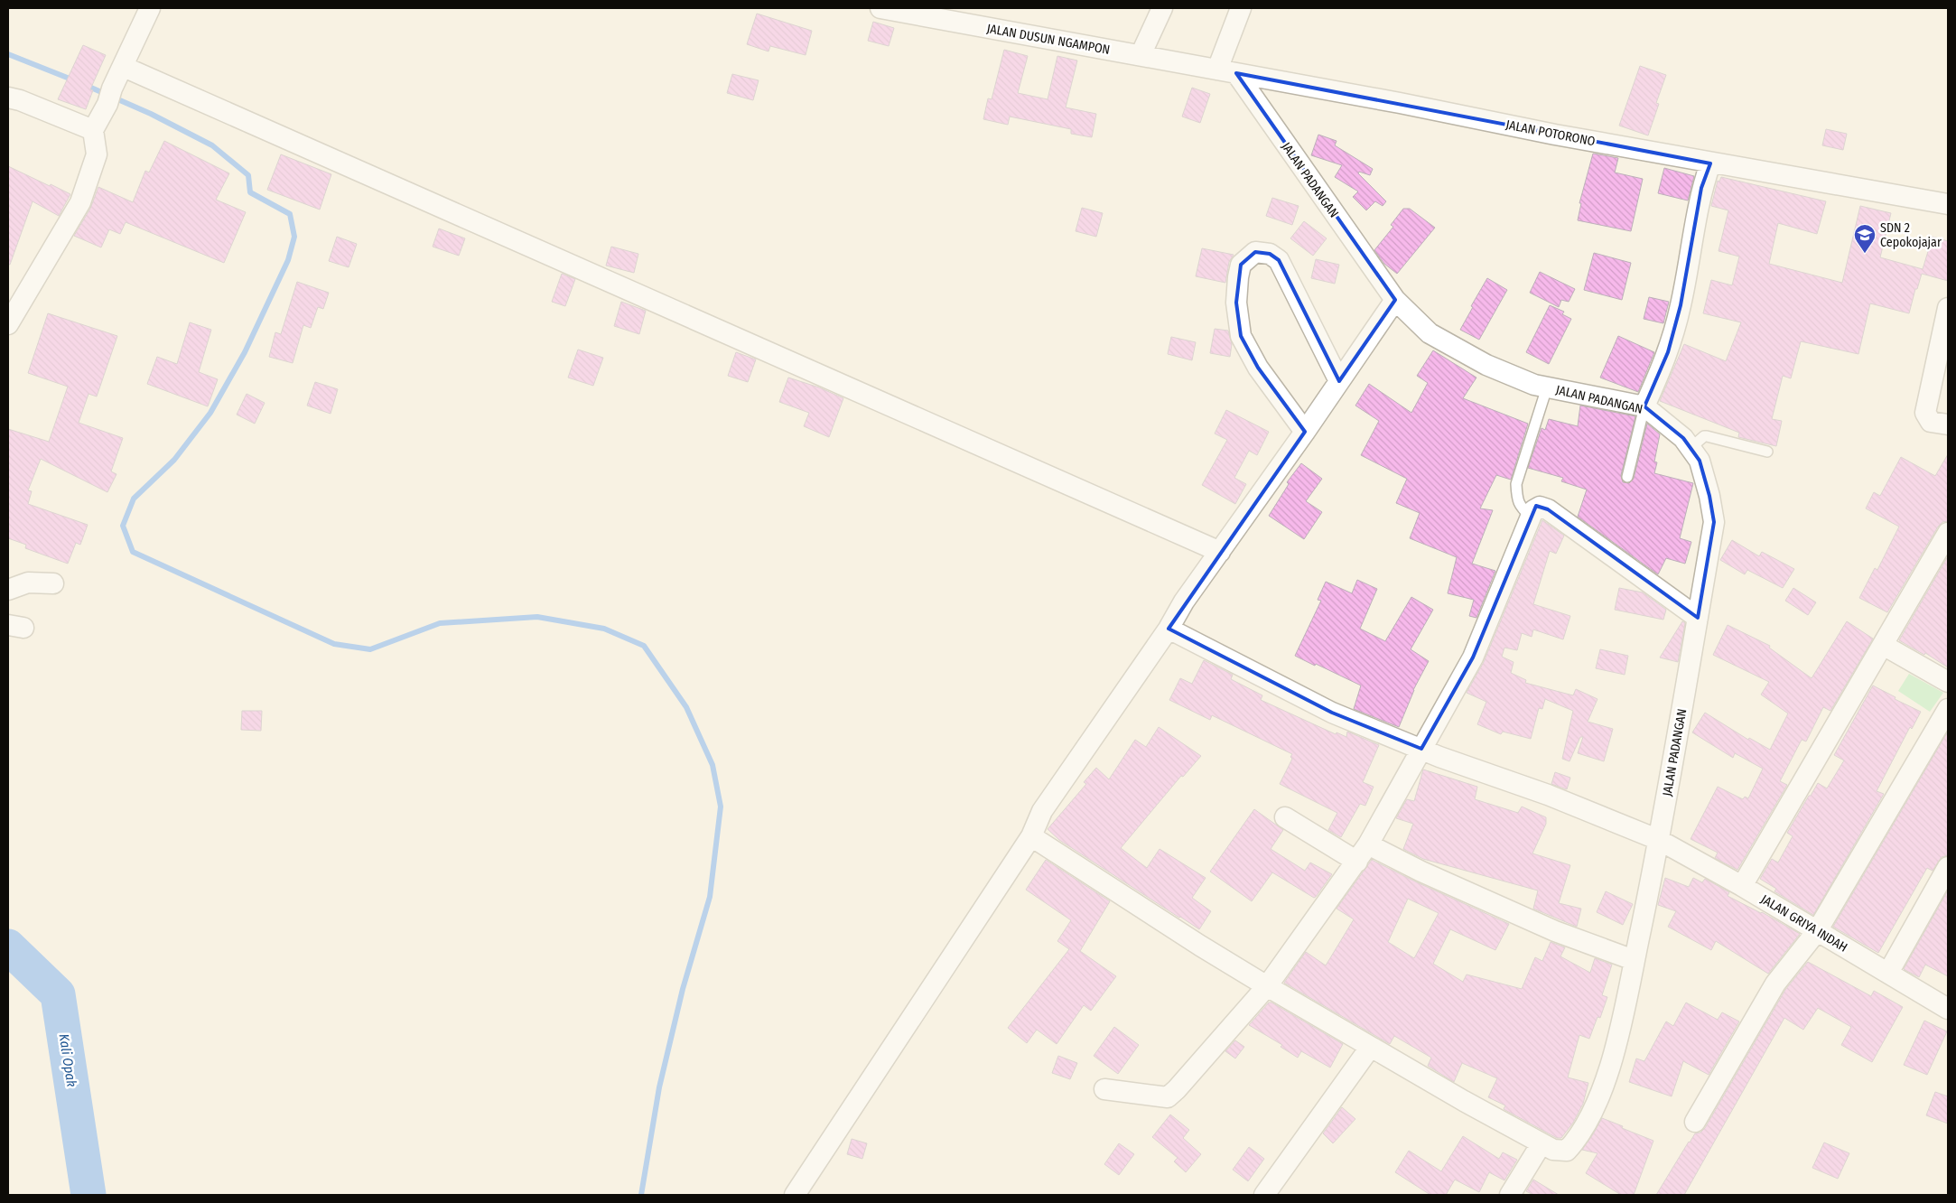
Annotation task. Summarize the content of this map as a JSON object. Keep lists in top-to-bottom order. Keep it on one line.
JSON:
{"streets":{"street":["JALAN DUSUN NGAMPON","JALAN POTORONO","JALAN PADANGAN","JALAN GRIYA INDAH"]},"crossings":[["JALAN DUSUN NGAMPON","JALAN POTORONO"],["JALAN DUSUN NGAMPON","JALAN PADANGAN"],["JALAN POTORONO","JALAN PADANGAN"],["JALAN PADANGAN","JALAN GRIYA INDAH"]],"water":["Kali Opak"],"places":{"school or university":["SDN 2 Cepokojajar"]}}
